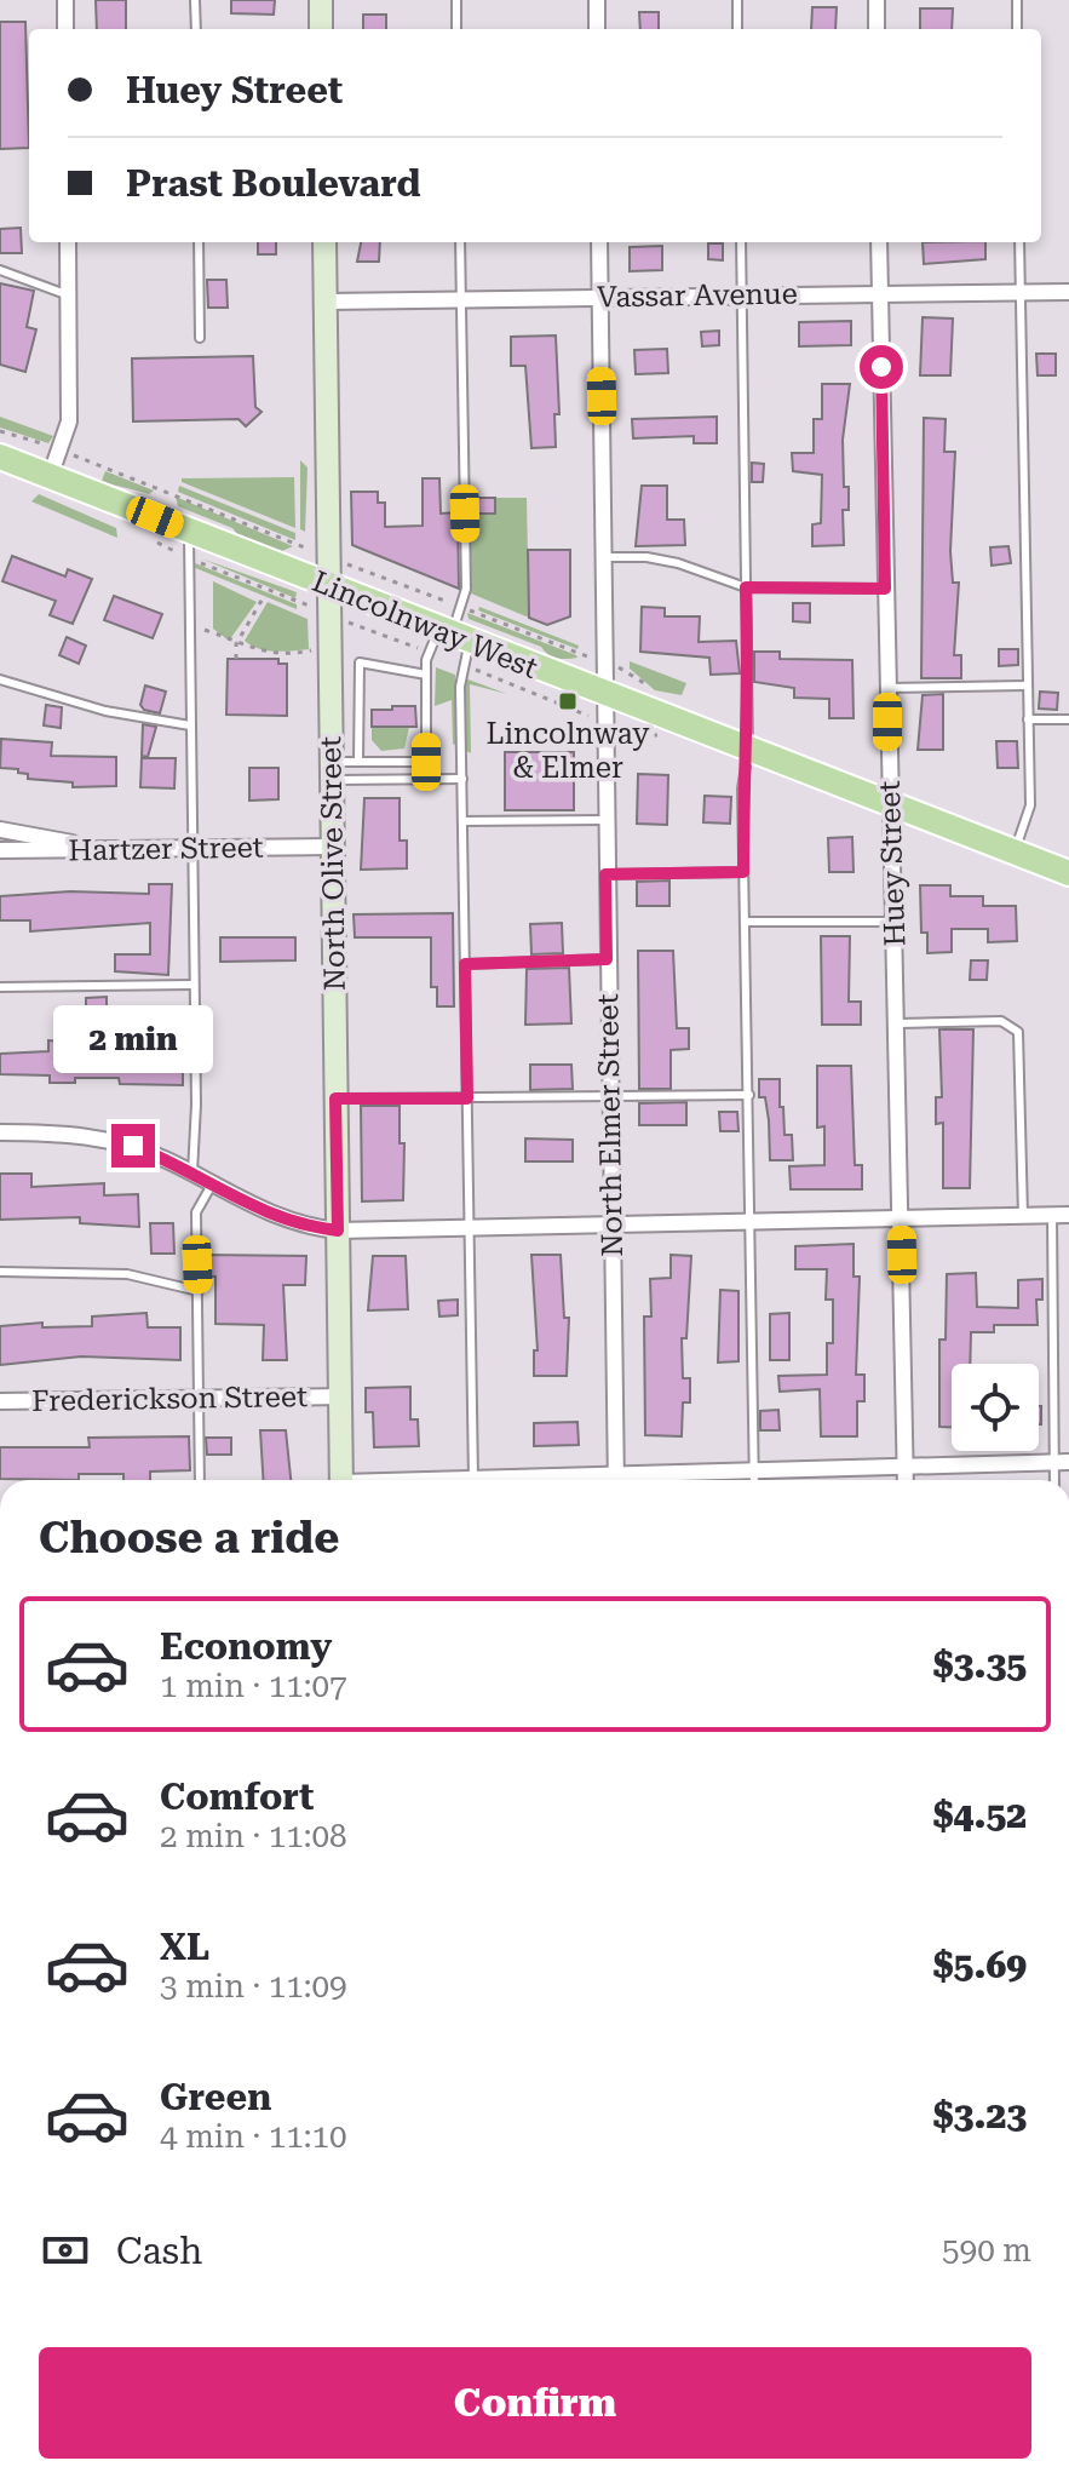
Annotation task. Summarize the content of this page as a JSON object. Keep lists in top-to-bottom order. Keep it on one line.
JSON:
{"streets":{"main road":["Lincolnway West"],"street":["Vassar Avenue","Hartzer Street","North Olive Street","Huey Street","North Elmer Street","Frederickson Street"]},"crossings":[["Vassar Avenue","North Olive Street"],["Vassar Avenue","Huey Street"],["Vassar Avenue","North Elmer Street"],["Lincolnway West","North Olive Street"],["Lincolnway West","Huey Street"],["Lincolnway West","North Elmer Street"],["Hartzer Street","North Olive Street"],["North Olive Street","Frederickson Street"]],"places":{"transit":["Lincolnway & Elmer"]},"page":{"banner":["Huey Street","Prast Boulevard"],"bubble":"2 min","heading":"Choose a ride","list":[{"name":"Economy","note":"1 min · 11:07","value":"$3.35"},{"name":"Comfort","note":"2 min · 11:08","value":"$4.52"},{"name":"XL","note":"3 min · 11:09","value":"$5.69"},{"name":"Green","note":"4 min · 11:10","value":"$3.23"}],"pay":["Cash","590 m"],"buttons":"Confirm"}}
